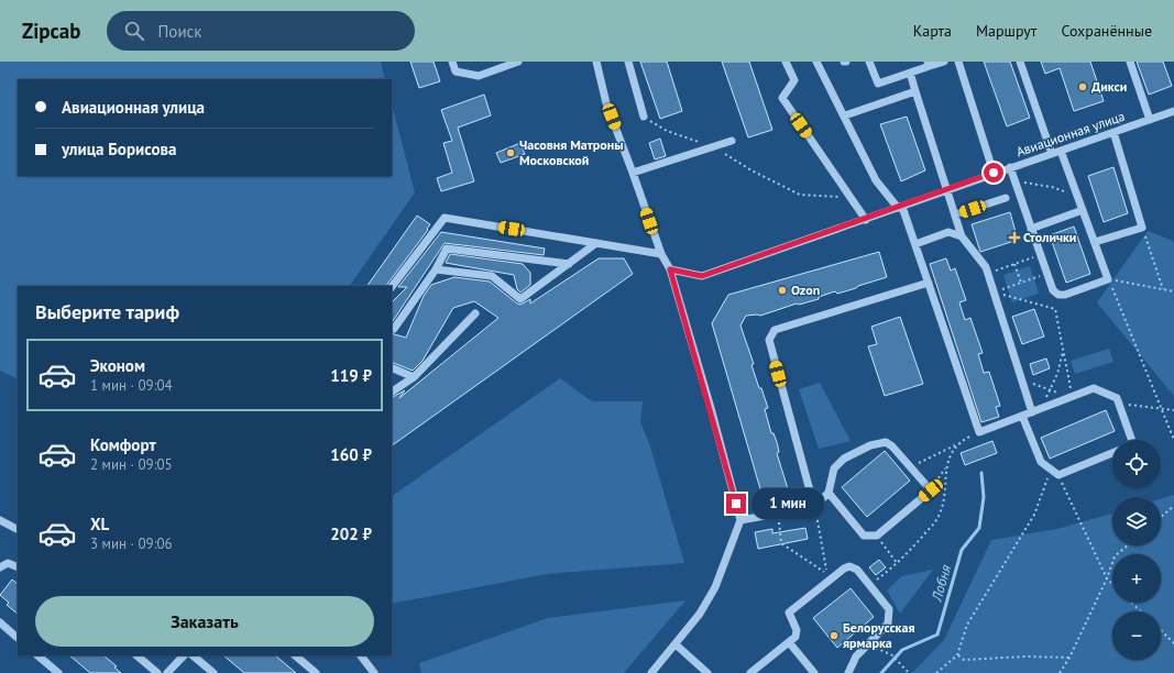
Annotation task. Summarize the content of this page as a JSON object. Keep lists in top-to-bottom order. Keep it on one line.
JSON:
{"streets":{"street":["Авиационная улица"]},"water":["Лобня"],"places":{"other":["Дикси","Часовня Матроны Московской","Ozon","Белорусская ярмарка"],"health":["Столички"]},"page":{"header":"Zipcab","search":"Поиск","nav":["Карта","Маршрут","Сохранённые"],"banner":["Авиационная улица","улица Борисова"],"heading":"Выберите тариф","list":[{"name":"Эконом","note":"1 мин · 09:04","value":"119 ₽"},{"name":"Комфорт","note":"2 мин · 09:05","value":"160 ₽"},{"name":"XL","note":"3 мин · 09:06","value":"202 ₽"}],"map_buttons":["+","−"],"bubble":"1 мин","buttons":"Заказать"}}
